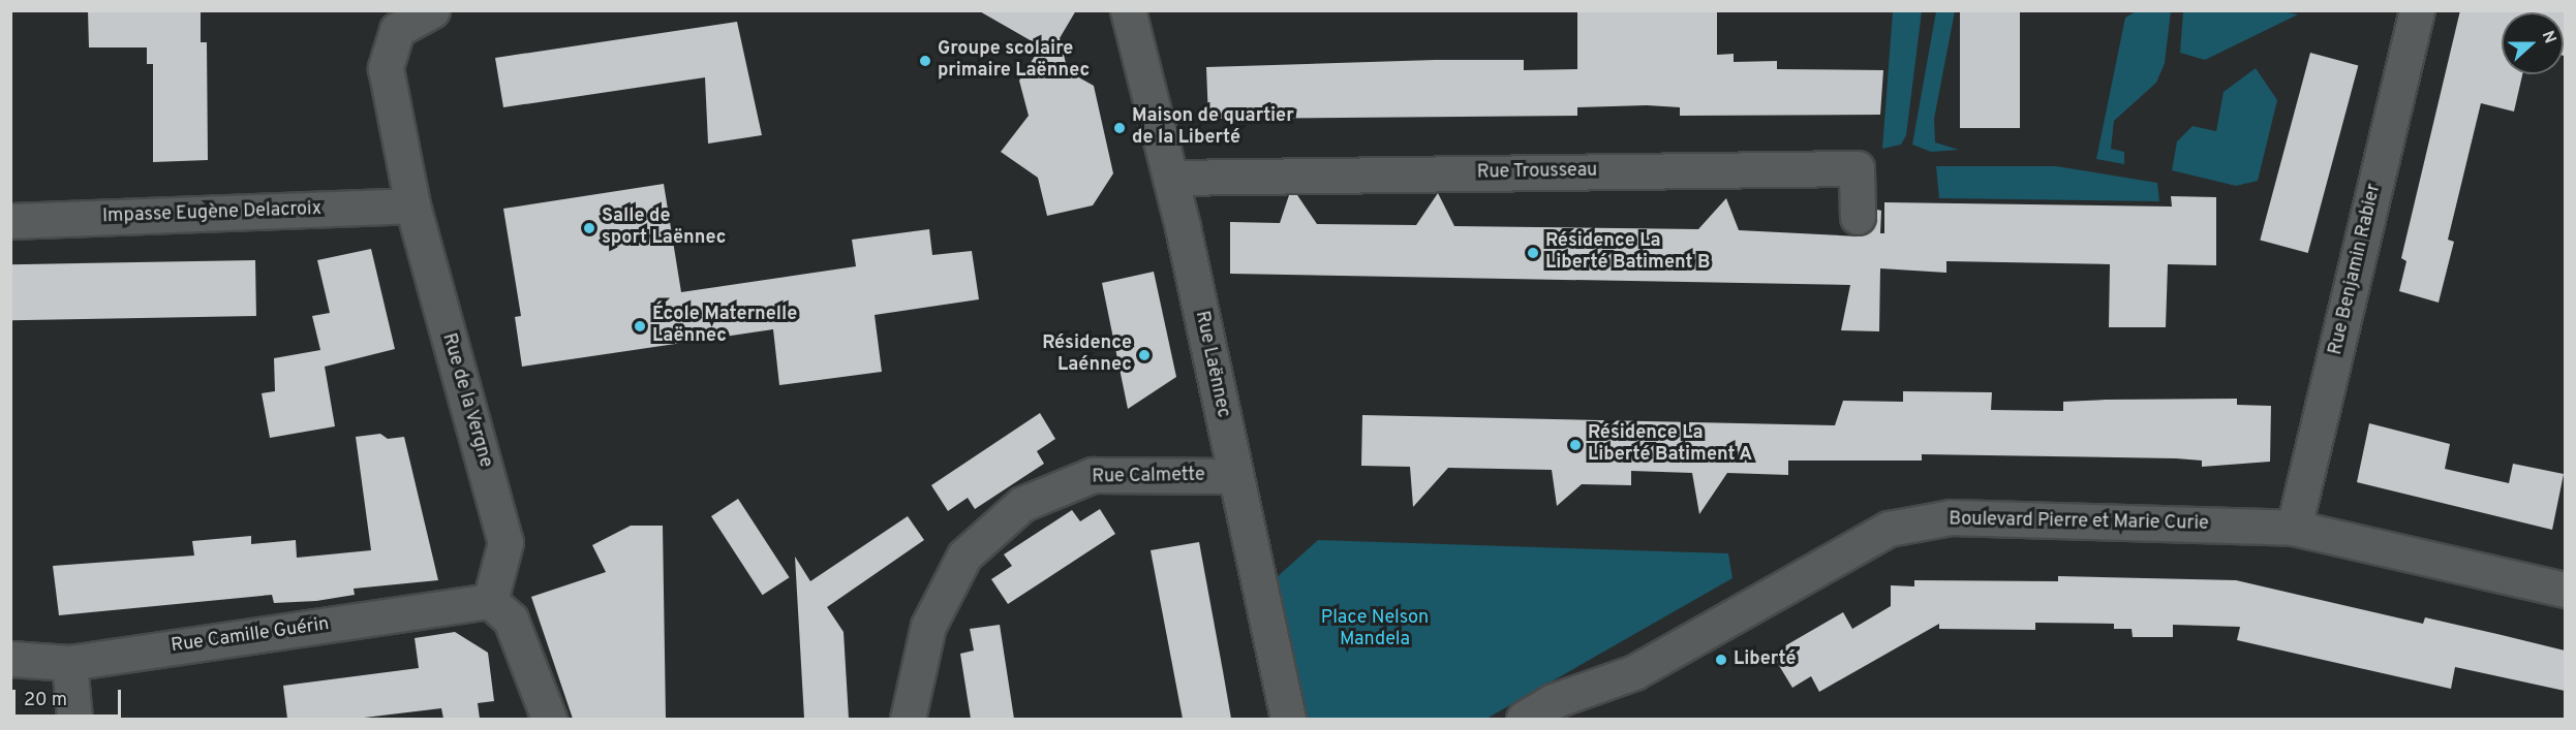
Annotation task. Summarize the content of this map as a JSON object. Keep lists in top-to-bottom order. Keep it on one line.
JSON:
{"streets":{"street":["Rue Trousseau","Impasse Eugène Delacroix","Rue Benjamin Rabier","Rue Laënnec","Rue de la Vergne","Rue Calmette","Boulevard Pierre et Marie Curie","Rue Camille Guérin"]},"crossings":[["Rue Trousseau","Rue Laënnec"],["Impasse Eugène Delacroix","Rue de la Vergne"],["Rue Benjamin Rabier","Boulevard Pierre et Marie Curie"],["Rue Laënnec","Rue Calmette"],["Rue de la Vergne","Rue Camille Guérin"]],"parks":["Place Nelson Mandela"],"places":["Groupe scolaire primaire Laënnec","Maison de quartier de la Liberté","Salle de sport Laënnec","Résidence La Liberté Batiment B","École Maternelle Laënnec","Résidence Laénnec","Résidence La Liberté Batiment A","Liberté"],"scale_bar":"20 m","north":"right"}
